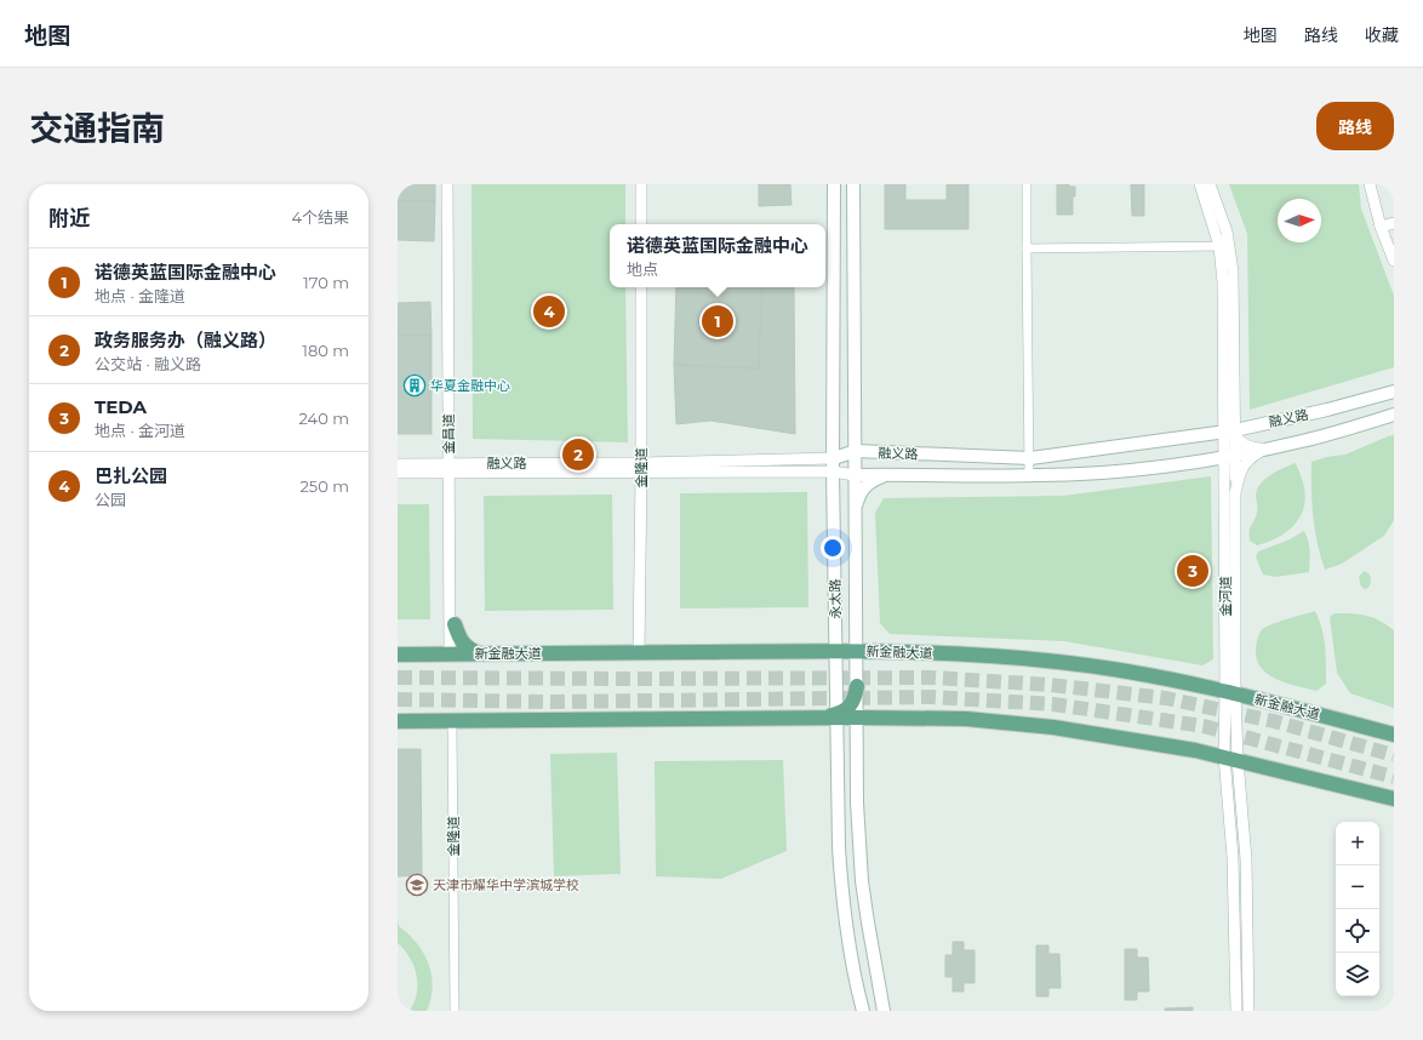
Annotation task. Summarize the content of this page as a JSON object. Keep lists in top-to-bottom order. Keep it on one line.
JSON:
{"streets":{"main road":["融义路","永太路","新金融大道"],"street":["金昌道","金隆道","金河道"]},"crossings":[["融义路","金昌道"],["融义路","金隆道"],["融义路","金河道"],["融义路","永太路"],["金昌道","新金融大道"],["金隆道","新金融大道"],["金河道","新金融大道"],["永太路","新金融大道"]],"places":{"building":["华夏金融中心"],"school or university":["天津市耀华中学滨城学校"]},"north":"right","page":{"header":"地图","nav":["地图","路线","收藏"],"title":"交通指南","buttons":"路线","heading":["附近","4个结果"],"popup":["诺德英蓝国际金融中心","地点"],"list":[{"mark":"1","name":"诺德英蓝国际金融中心","note":"地点 · 金隆道","value":"170 m"},{"mark":"2","name":"政务服务办（融义路）","note":"公交站 · 融义路","value":"180 m"},{"mark":"3","name":"TEDA","note":"地点 · 金河道","value":"240 m"},{"mark":"4","name":"巴扎公园","note":"公园","value":"250 m"}],"pins":["4","1","2","3"],"map_buttons":["+","−"]}}
